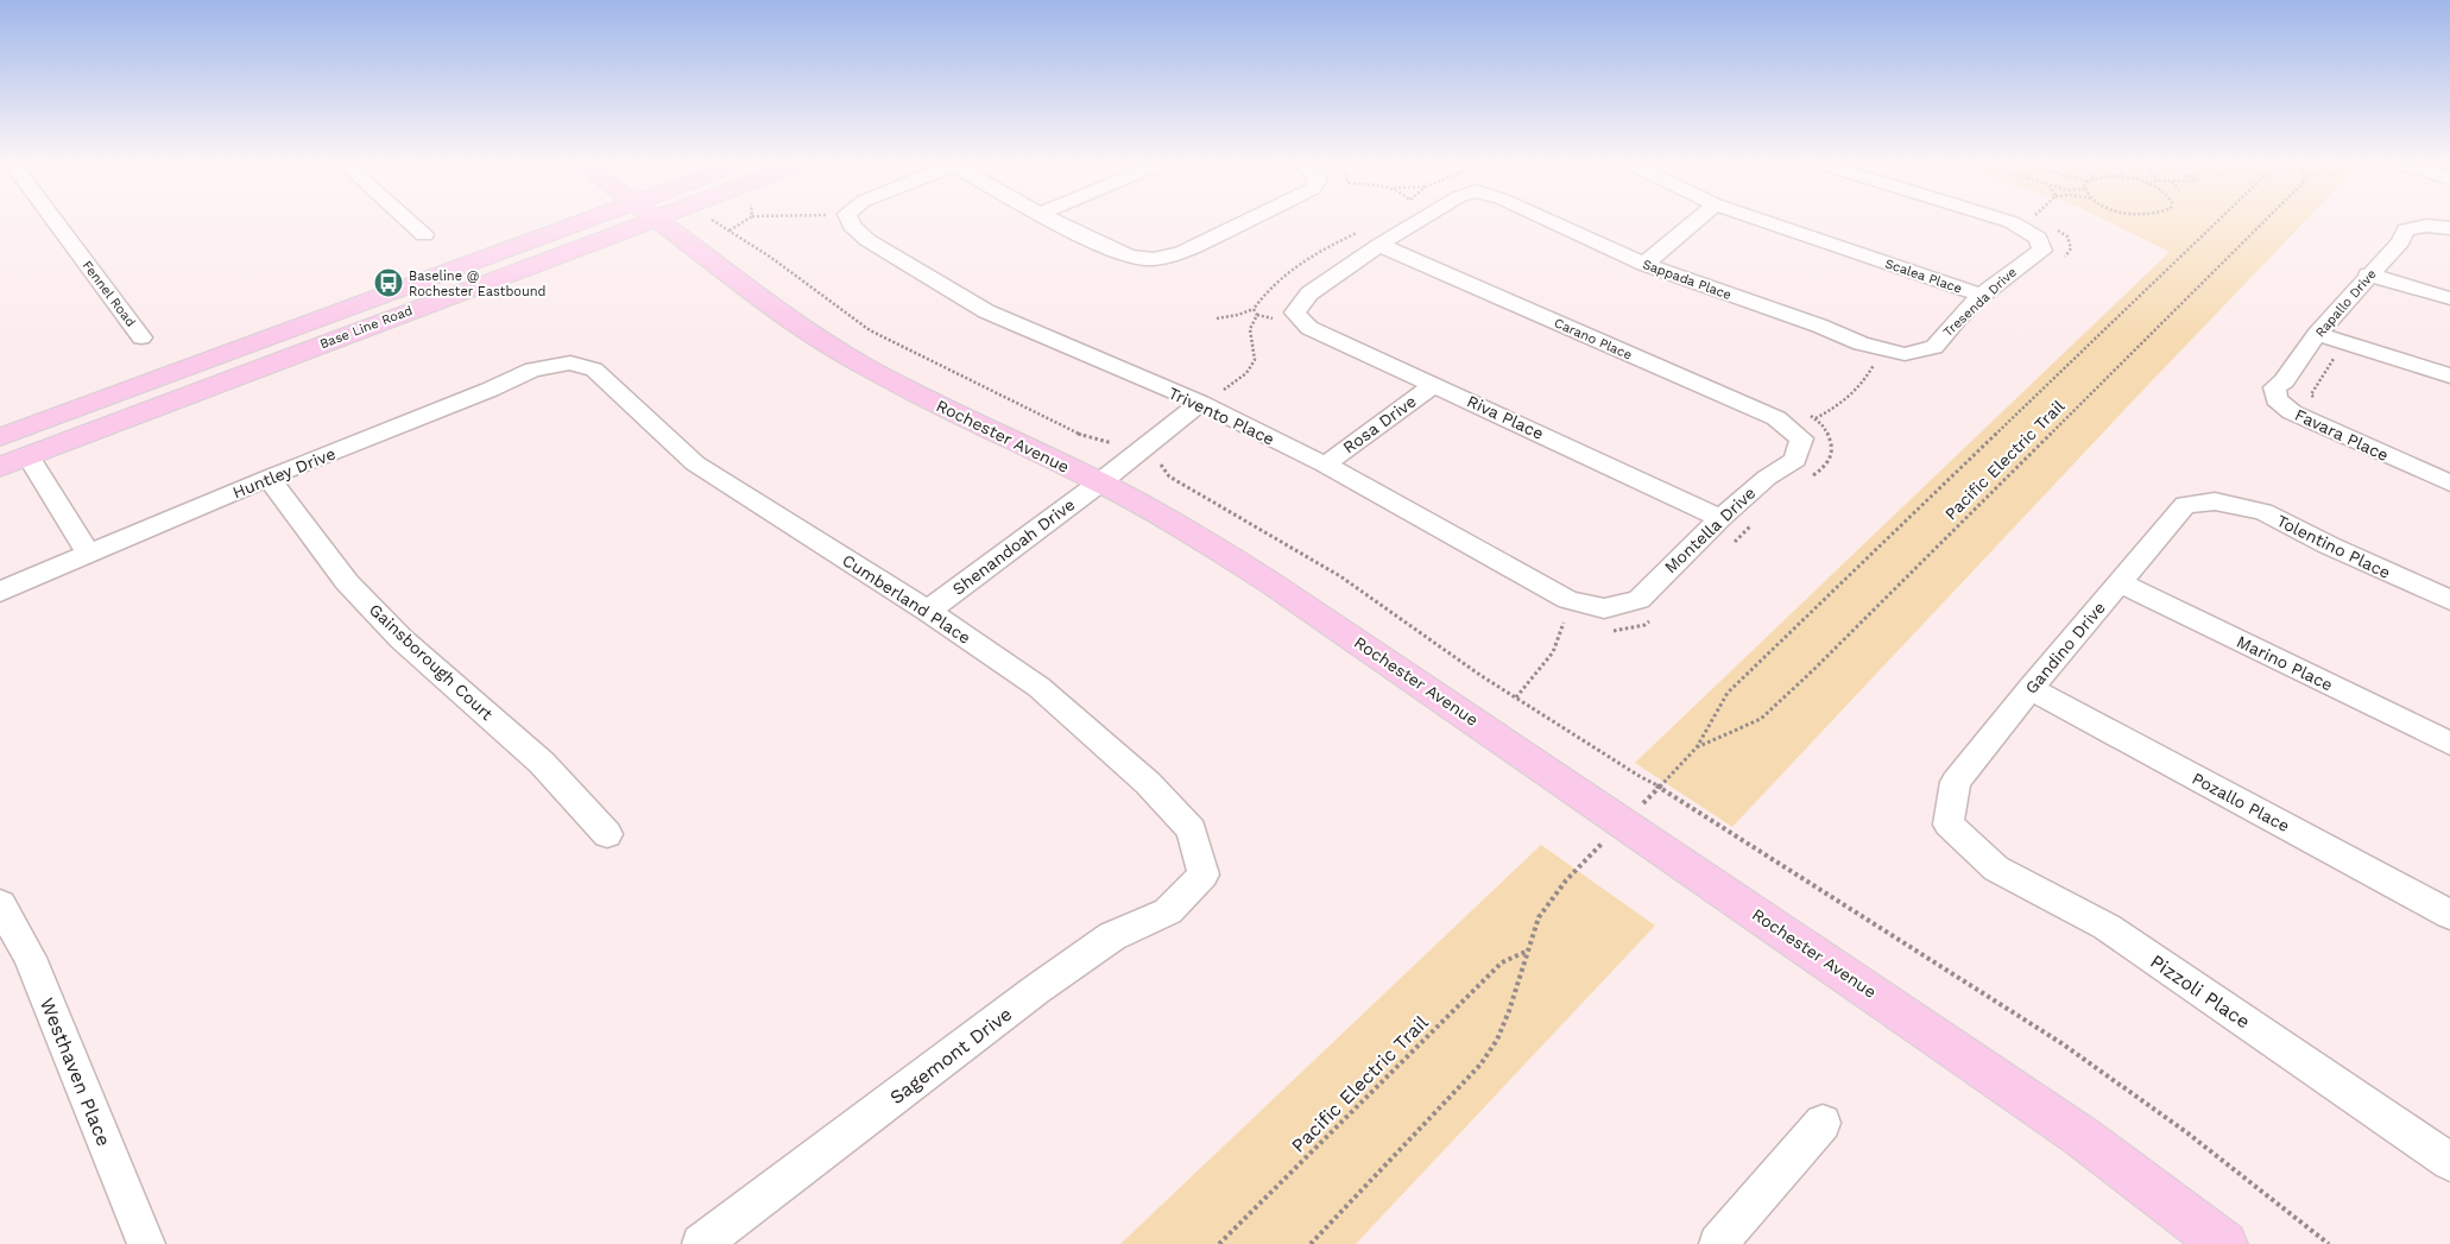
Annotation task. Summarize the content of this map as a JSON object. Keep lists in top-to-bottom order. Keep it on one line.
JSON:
{"streets":{"main road":["Base Line Road","Rochester Avenue"],"street":["Scalea Place","Sappada Place","Fennel Road","Tresenda Drive","Rapallo Drive","Carano Place","Trivento Place","Riva Place","Rosa Drive","Favara Place","Huntley Drive","Montella Drive","Shenandoah Drive","Tolentino Place","Cumberland Place","Gandino Drive","Gainsborough Court","Marino Place","Pozallo Place","Pizzoli Place","Sagemont Drive","Westhaven Place"],"path":["Pacific Electric Trail"]},"crossings":[["Scalea Place","Tresenda Drive"],["Sappada Place","Tresenda Drive"],["Rapallo Drive","Favara Place"],["Carano Place","Montella Drive"],["Trivento Place","Rosa Drive"],["Trivento Place","Montella Drive"],["Trivento Place","Shenandoah Drive"],["Riva Place","Rosa Drive"],["Riva Place","Montella Drive"],["Rochester Avenue","Shenandoah Drive"],["Huntley Drive","Cumberland Place"],["Huntley Drive","Gainsborough Court"],["Shenandoah Drive","Cumberland Place"],["Tolentino Place","Gandino Drive"],["Cumberland Place","Sagemont Drive"],["Gandino Drive","Marino Place"],["Gandino Drive","Pozallo Place"],["Gandino Drive","Pizzoli Place"]],"places":{"bus stop":["Baseline @ Rochester Eastbound"]}}
